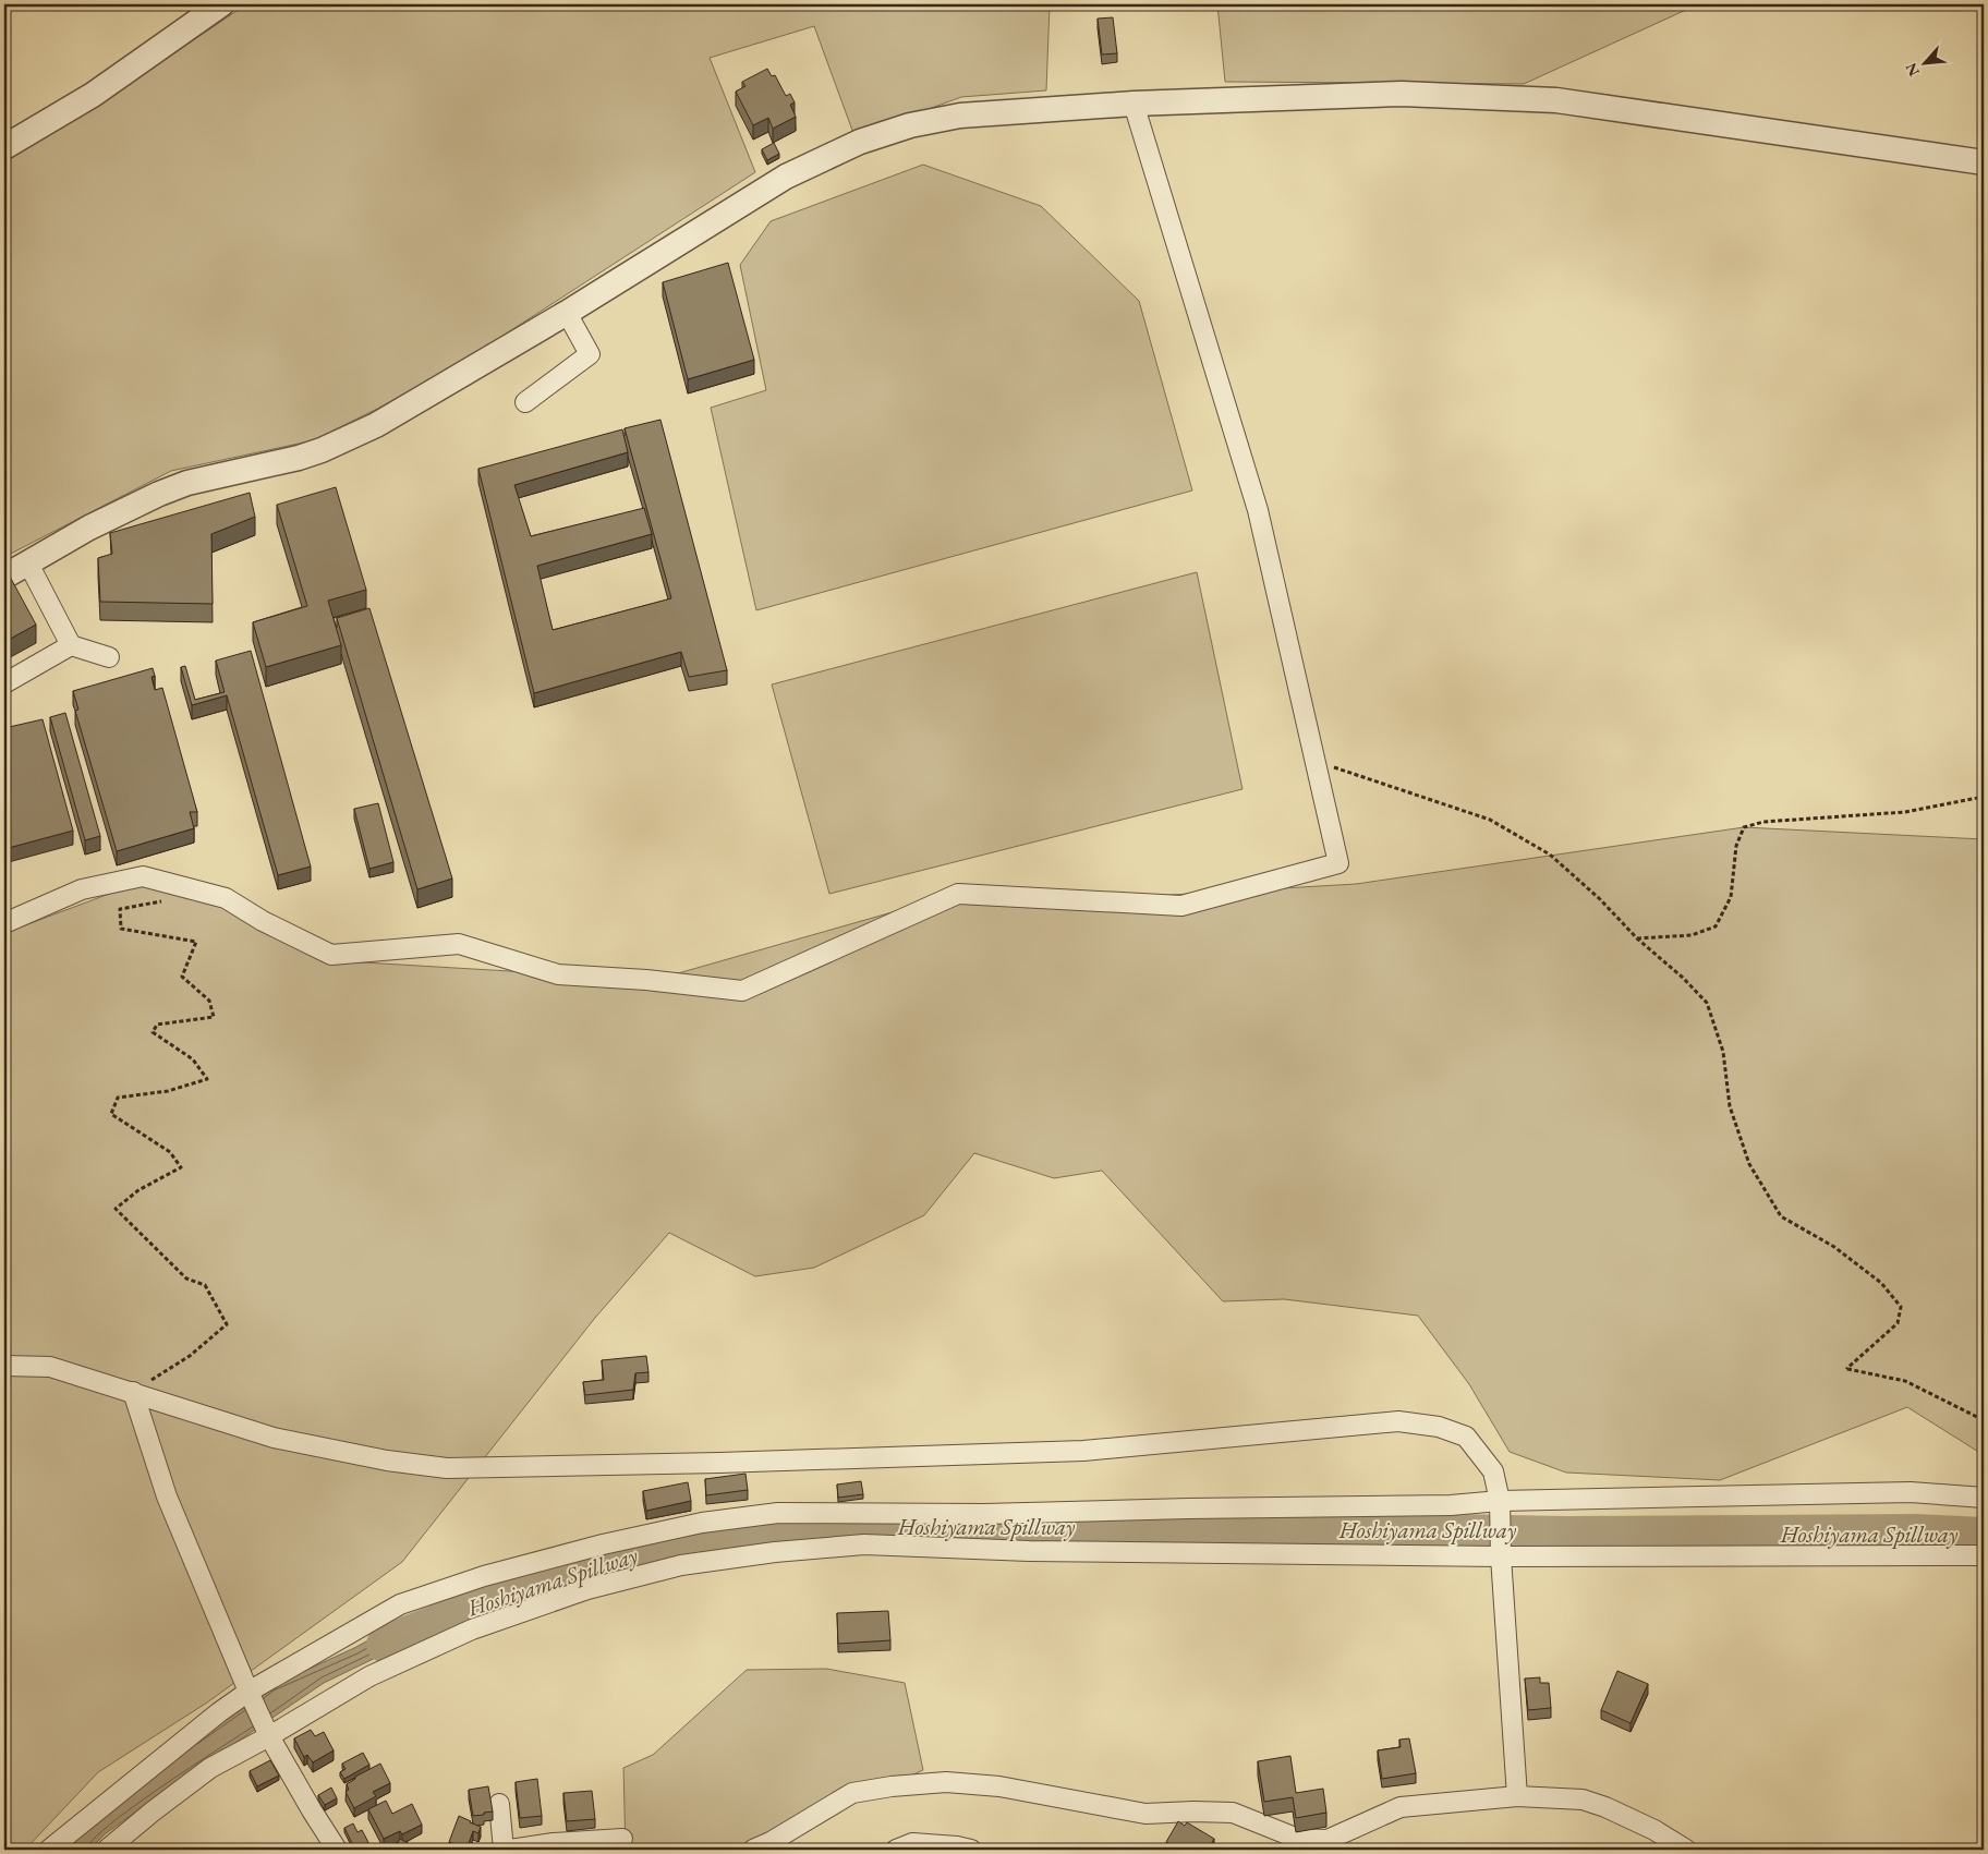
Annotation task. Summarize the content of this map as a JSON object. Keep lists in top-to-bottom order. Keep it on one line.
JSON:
{"water":["Hoshiyama Spillway"],"north":"bottom left"}
